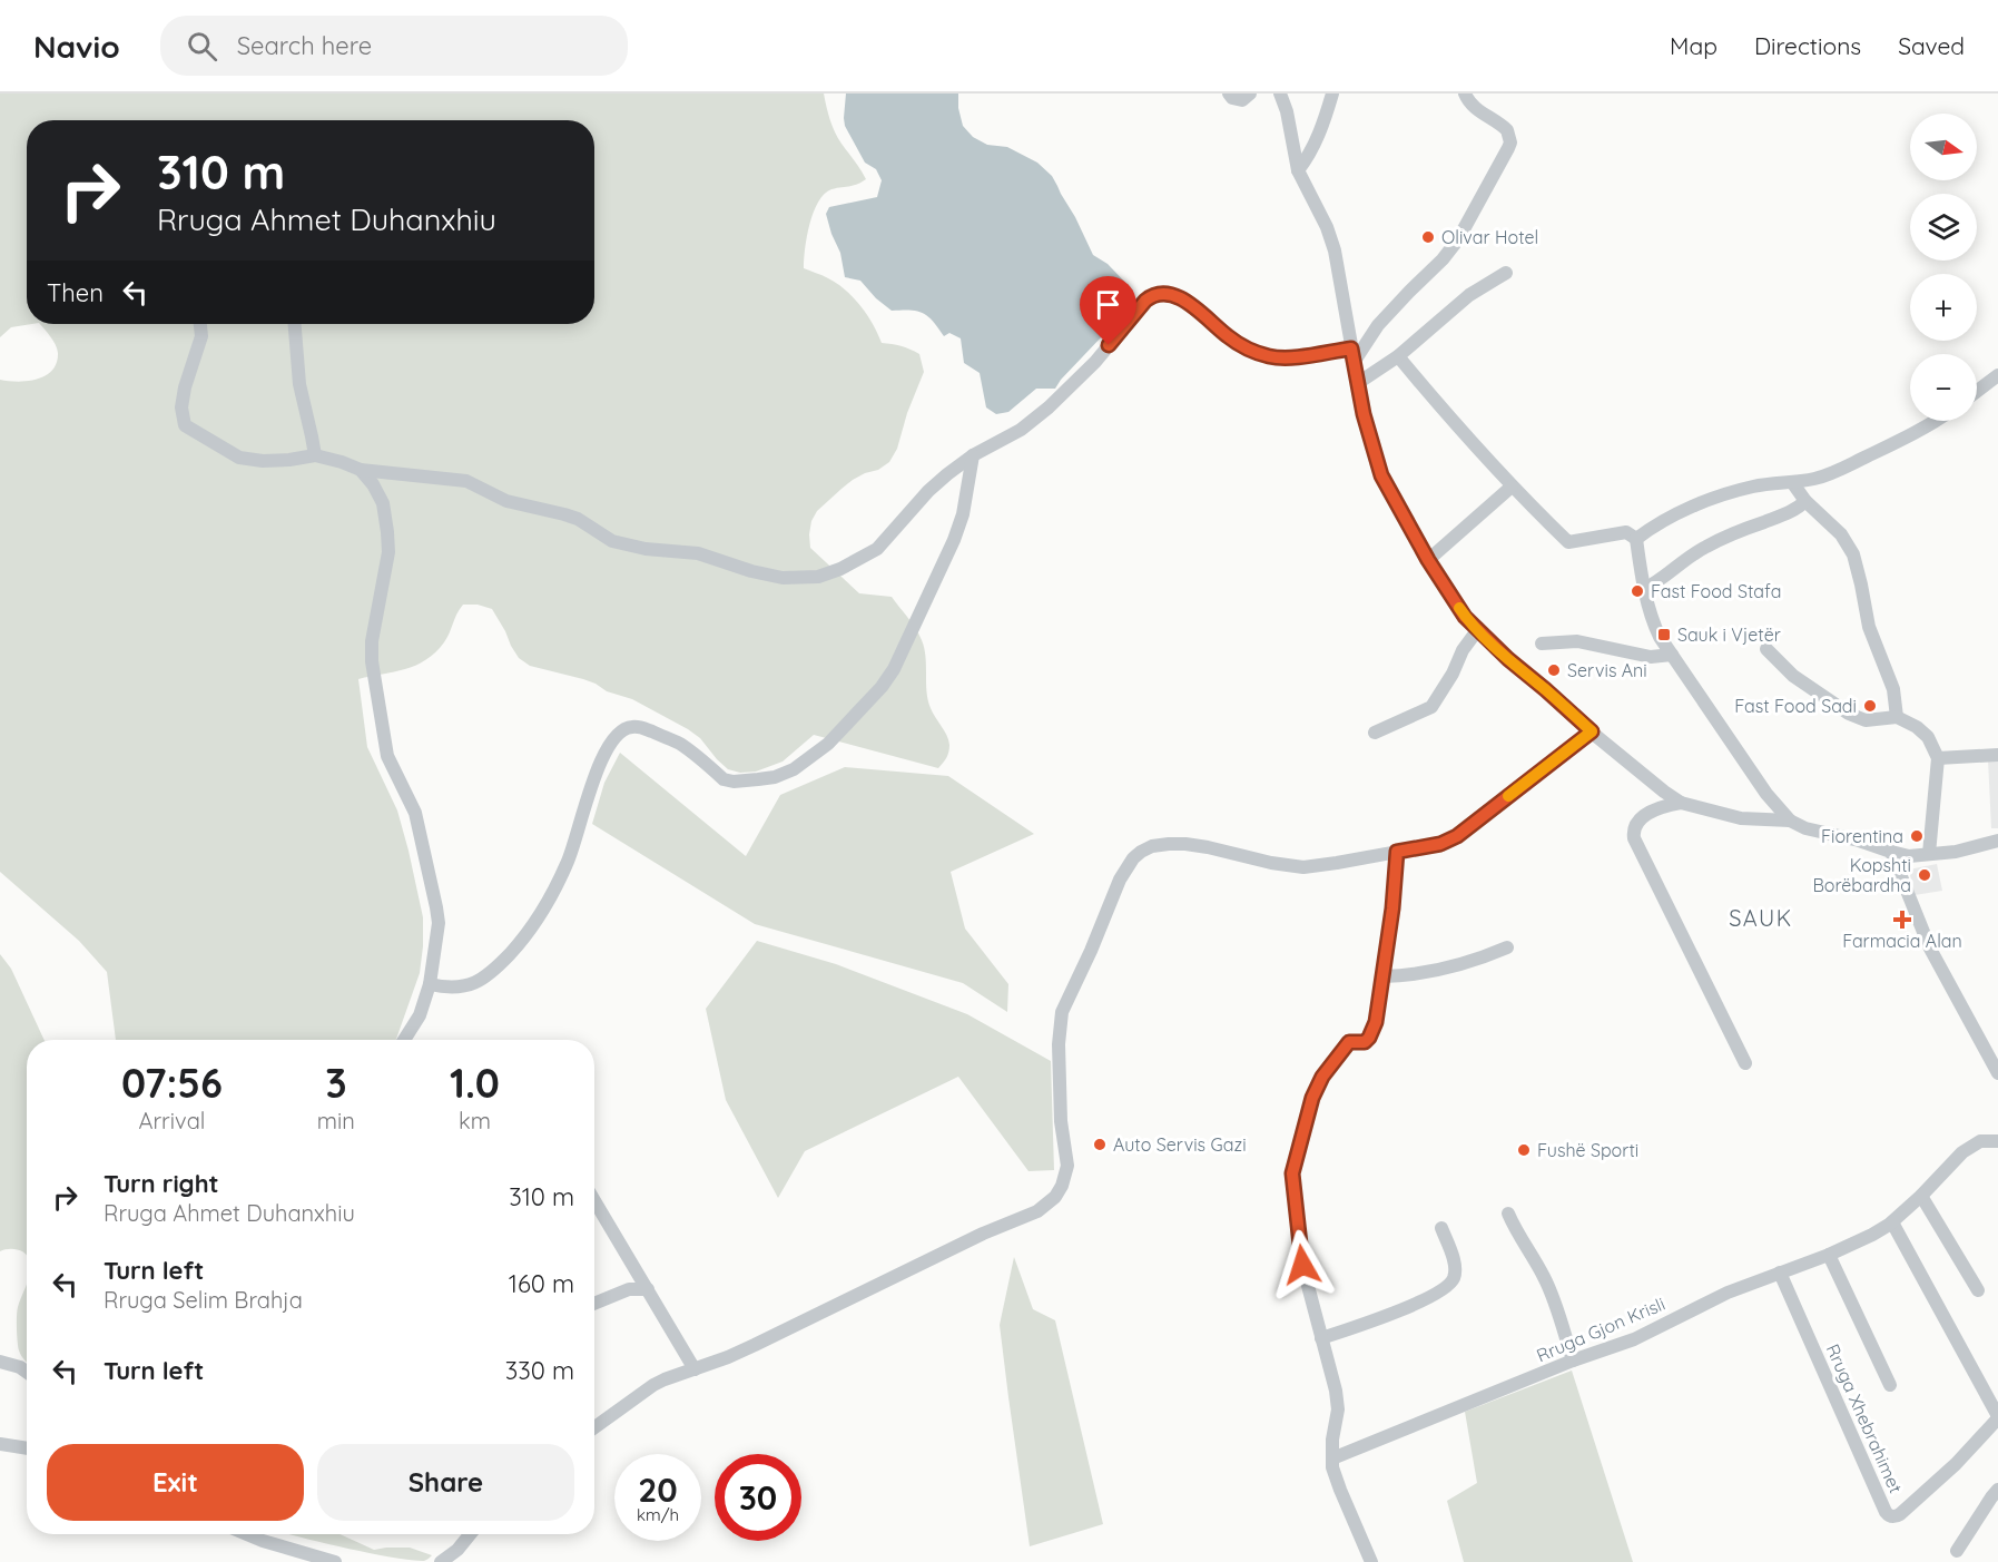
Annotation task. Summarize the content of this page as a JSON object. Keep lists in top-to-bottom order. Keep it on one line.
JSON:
{"streets":{"street":["Rruga Gjon Krisli","Rruga Xhebrahimet"]},"crossings":[["Rruga Gjon Krisli","Rruga Xhebrahimet"]],"districts":["SAUK"],"places":{"other":["Olivar Hotel","Fast Food Stafa","Servis Ani","Fast Food Sadi","Fiorentina","Kopshti Borëbardha","Auto Servis Gazi","Fushë Sporti"],"transit":["Sauk i Vjetër"],"health":["Farmacia Alan"]},"north":"right","page":{"header":"Navio","search":"Search here","nav":["Map","Directions","Saved"],"map_buttons":["+","−"],"turn":["310 m","Rruga Ahmet Duhanxhiu"],"then":"Then","eta":["07:56","Arrival","3","min","1.0","km"],"list":[{"name":"Turn right","note":"Rruga Ahmet Duhanxhiu","value":"310 m"},{"name":"Turn left","note":"Rruga Selim Brahja","value":"160 m"},{"name":"Turn left","value":"330 m"}],"buttons":["Exit","Share"],"speed":"20 km/h","limit":"30"}}
